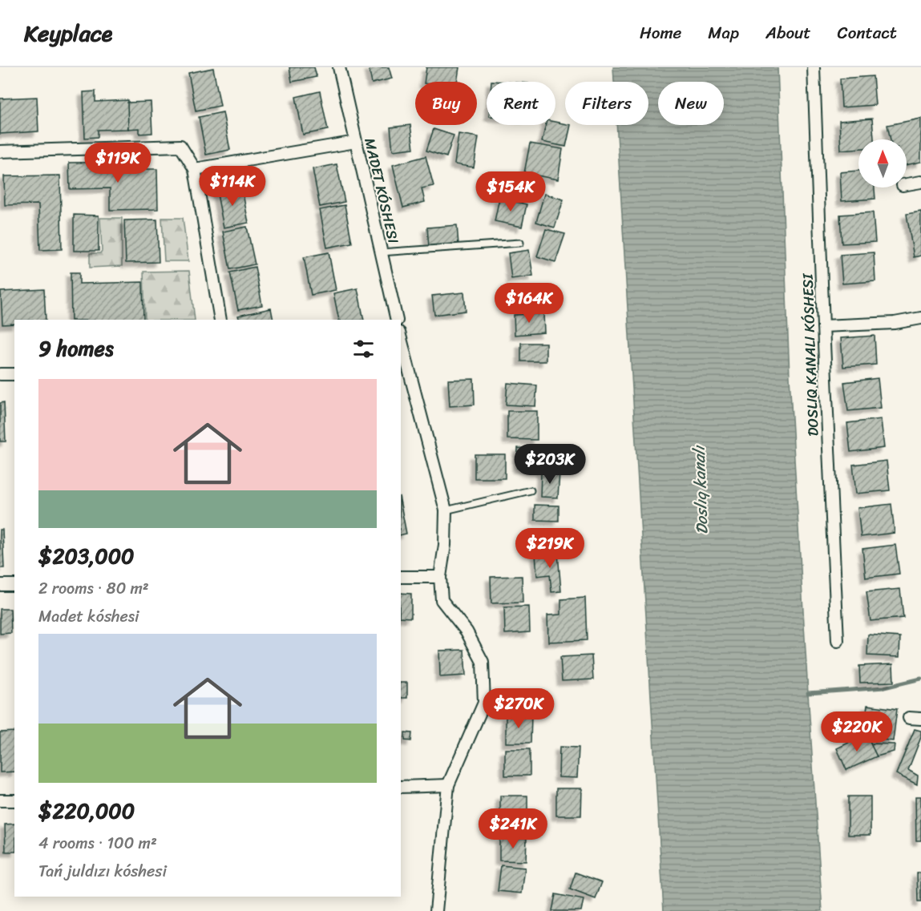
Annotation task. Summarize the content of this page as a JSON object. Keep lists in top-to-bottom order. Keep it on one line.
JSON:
{"streets":{"street":["MADET KÓSHESI"]},"water":["Doslıq kanalı"],"north":"top","page":{"header":"Keyplace","nav":["Home","Map","About","Contact"],"chip":["Buy","Rent","Filters","New"],"price":["$119K","$114K","$154K","$164K","$203K","$219K","$270K","$220K","$241K"],"heading":"9 homes","list":[{"name":"$203,000","note":"2 rooms · 80 m² · Madet kóshesi"},{"name":"$220,000","note":"4 rooms · 100 m² · Tań juldızı kóshesi"}]}}
